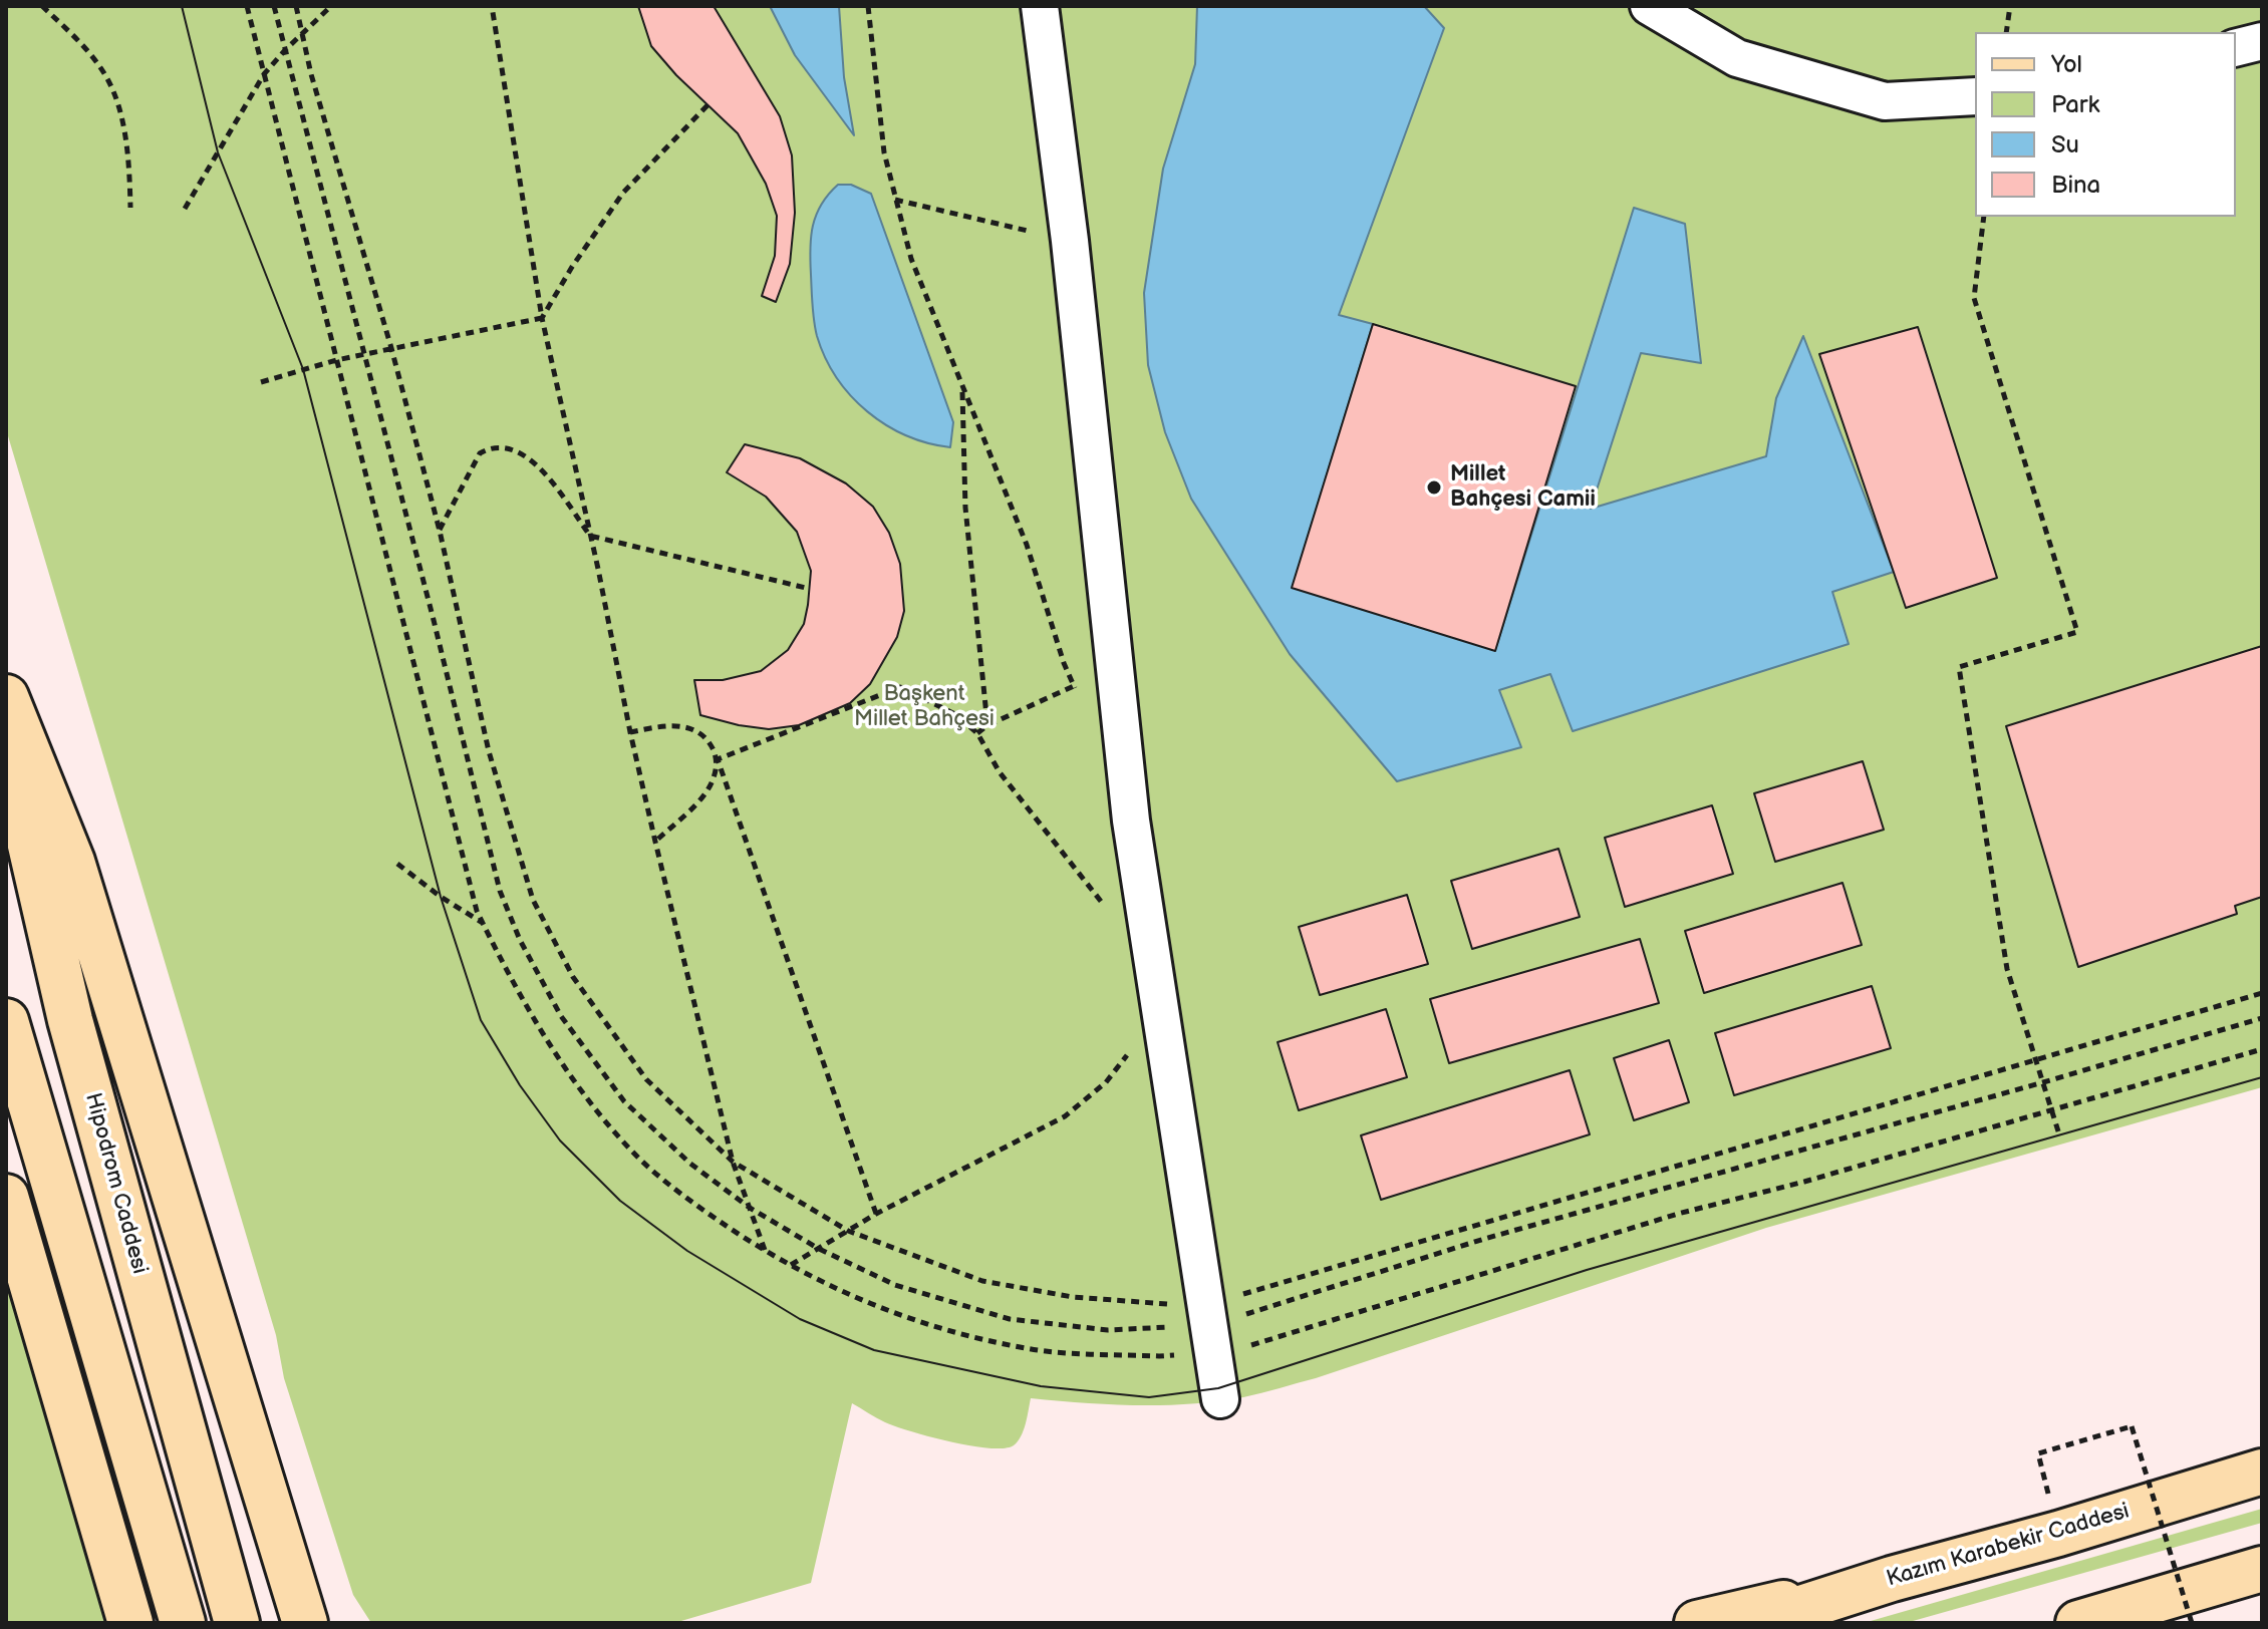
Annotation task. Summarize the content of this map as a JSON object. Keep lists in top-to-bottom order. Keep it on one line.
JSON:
{"streets":{"main road":["Hipodrom Caddesi","Kazım Karabekir Caddesi"]},"parks":["Başkent Millet Bahçesi"],"places":["Millet Bahçesi Camii"],"legend":["Yol","Park","Su","Bina"]}
